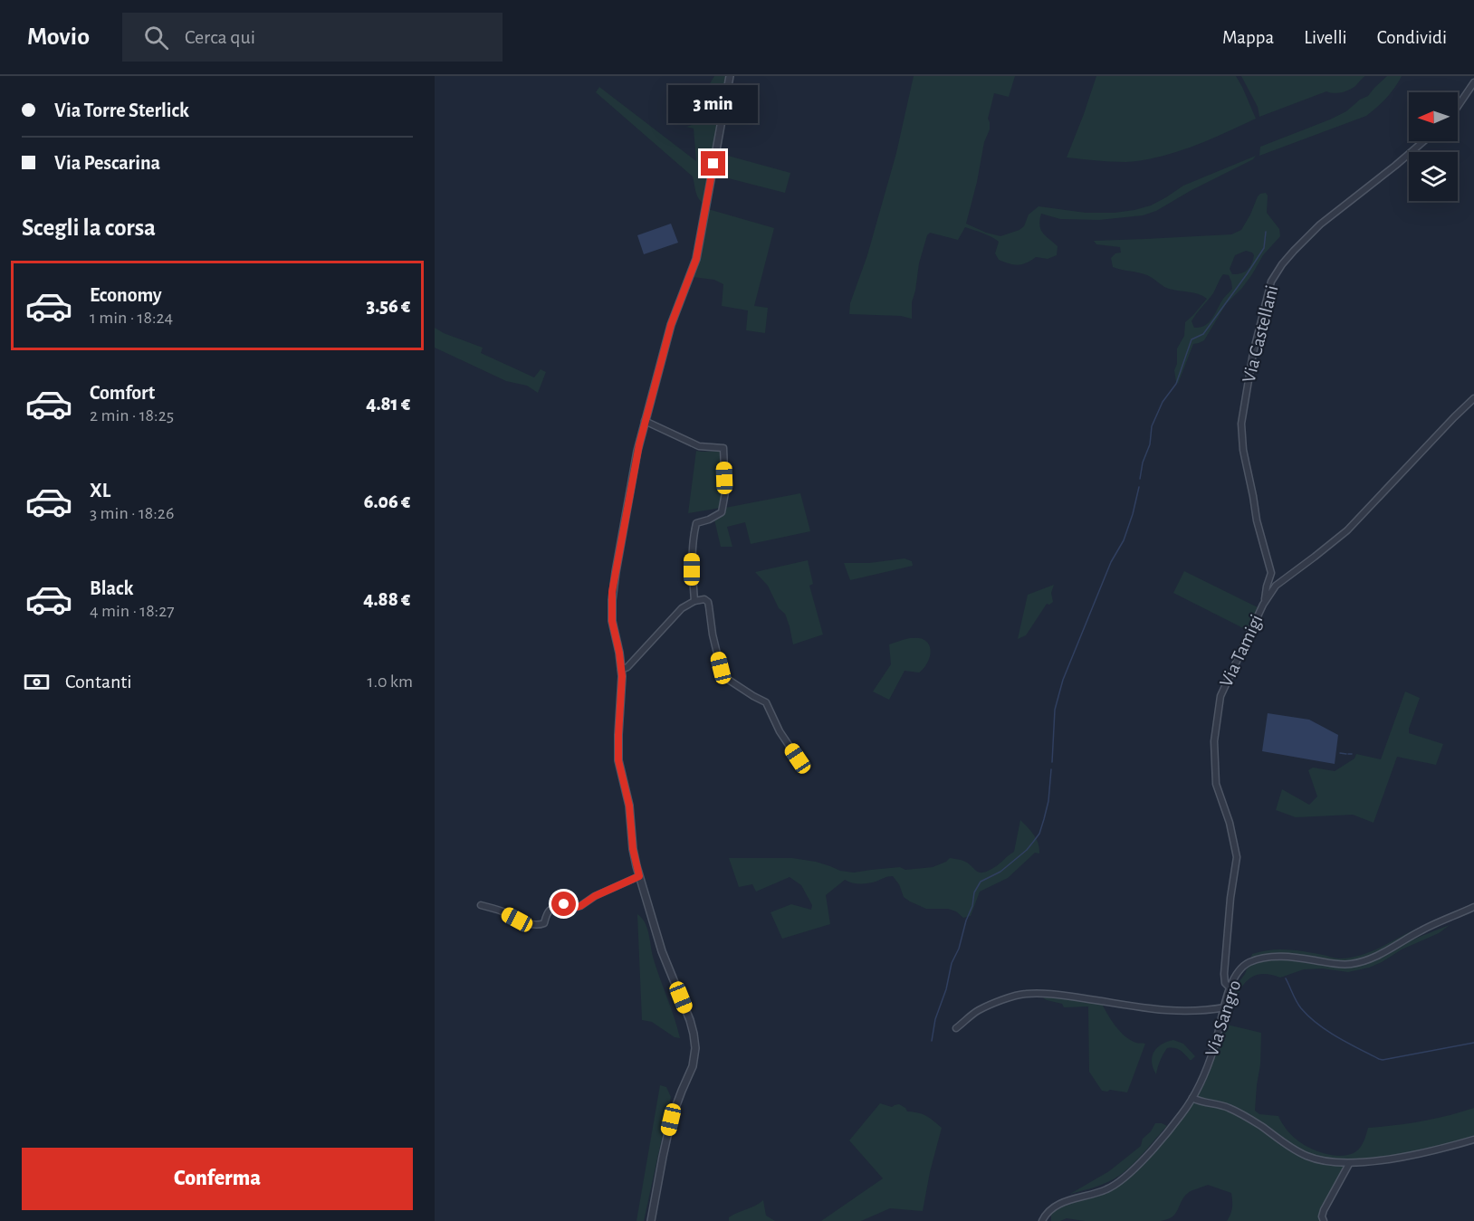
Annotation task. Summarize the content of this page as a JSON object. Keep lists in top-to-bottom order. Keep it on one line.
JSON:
{"streets":{"street":["Via Castellani","Via Tamigi","Via Sangro"]},"crossings":[["Via Castellani","Via Tamigi"],["Via Tamigi","Via Sangro"]],"north":"left","page":{"header":"Movio","search":"Cerca qui","nav":["Mappa","Livelli","Condividi"],"banner":["Via Torre Sterlick","Via Pescarina"],"bubble":"3 min","heading":"Scegli la corsa","list":[{"name":"Economy","note":"1 min · 18:24","value":"3.56 €"},{"name":"Comfort","note":"2 min · 18:25","value":"4.81 €"},{"name":"XL","note":"3 min · 18:26","value":"6.06 €"},{"name":"Black","note":"4 min · 18:27","value":"4.88 €"}],"pay":["Contanti","1.0 km"],"buttons":"Conferma"}}
